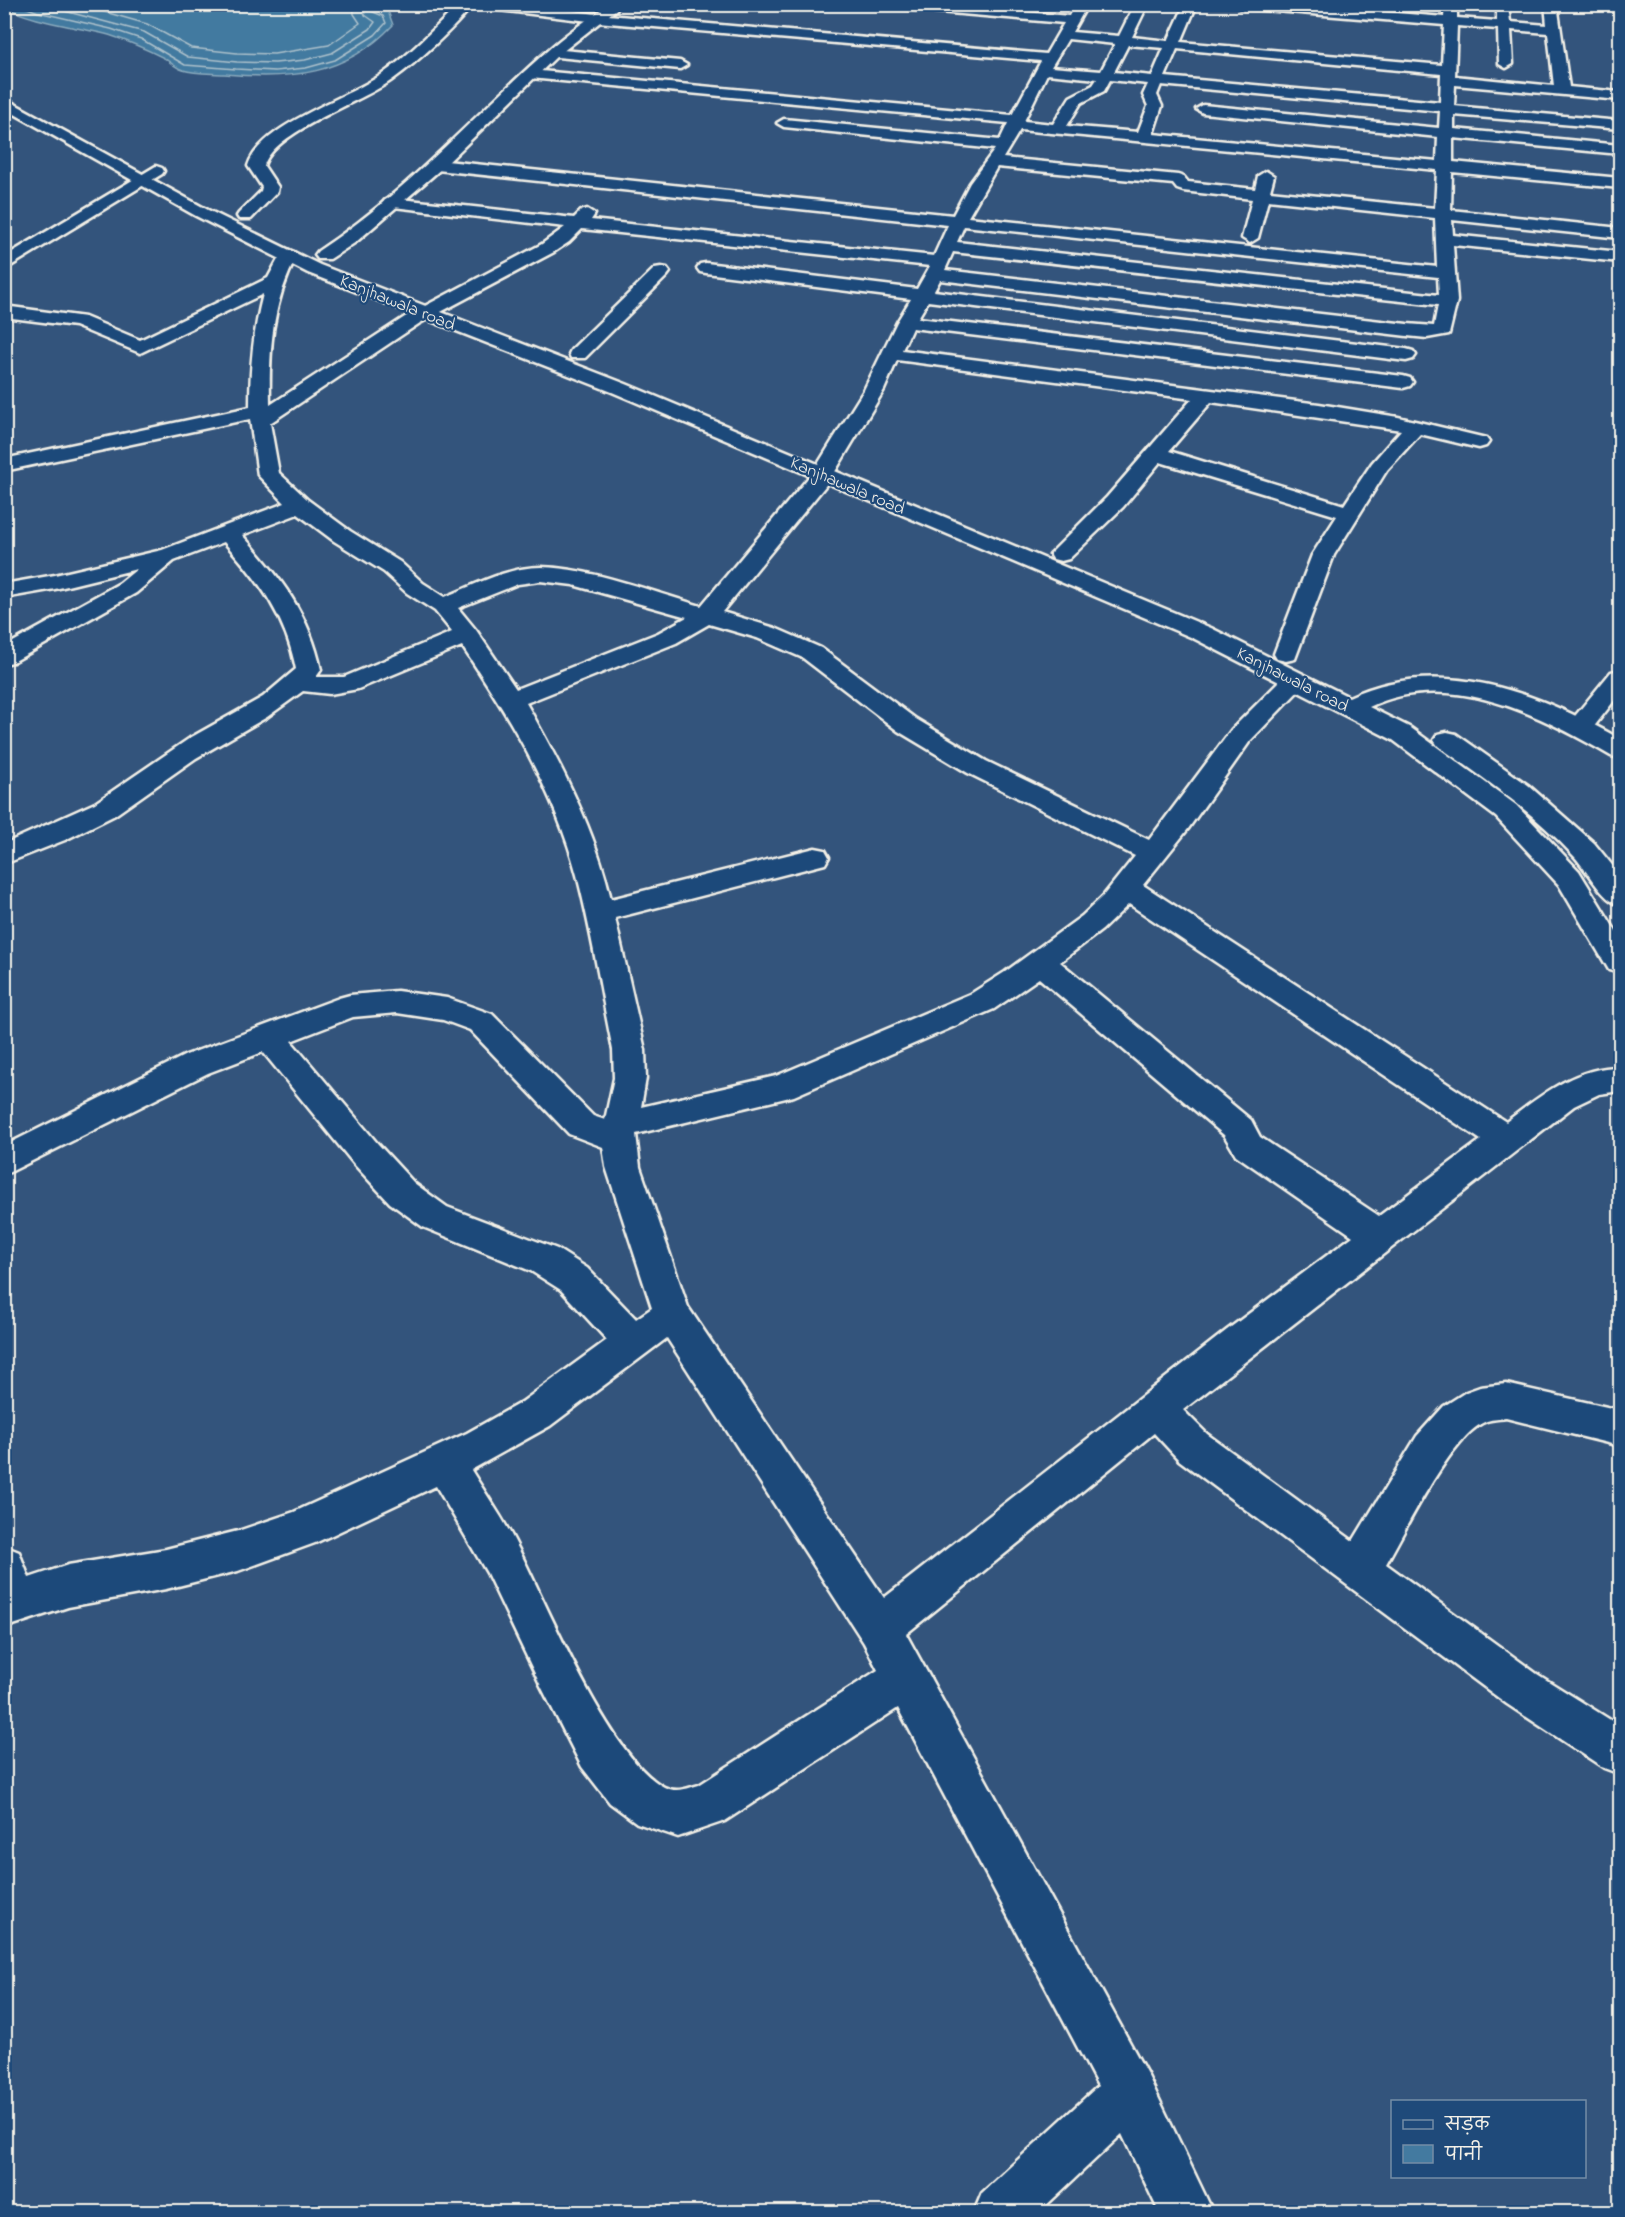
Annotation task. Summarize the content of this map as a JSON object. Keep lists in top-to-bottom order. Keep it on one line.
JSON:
{"streets":{"street":["Kanjhawala road"]},"legend":["सड़क","पानी"]}
